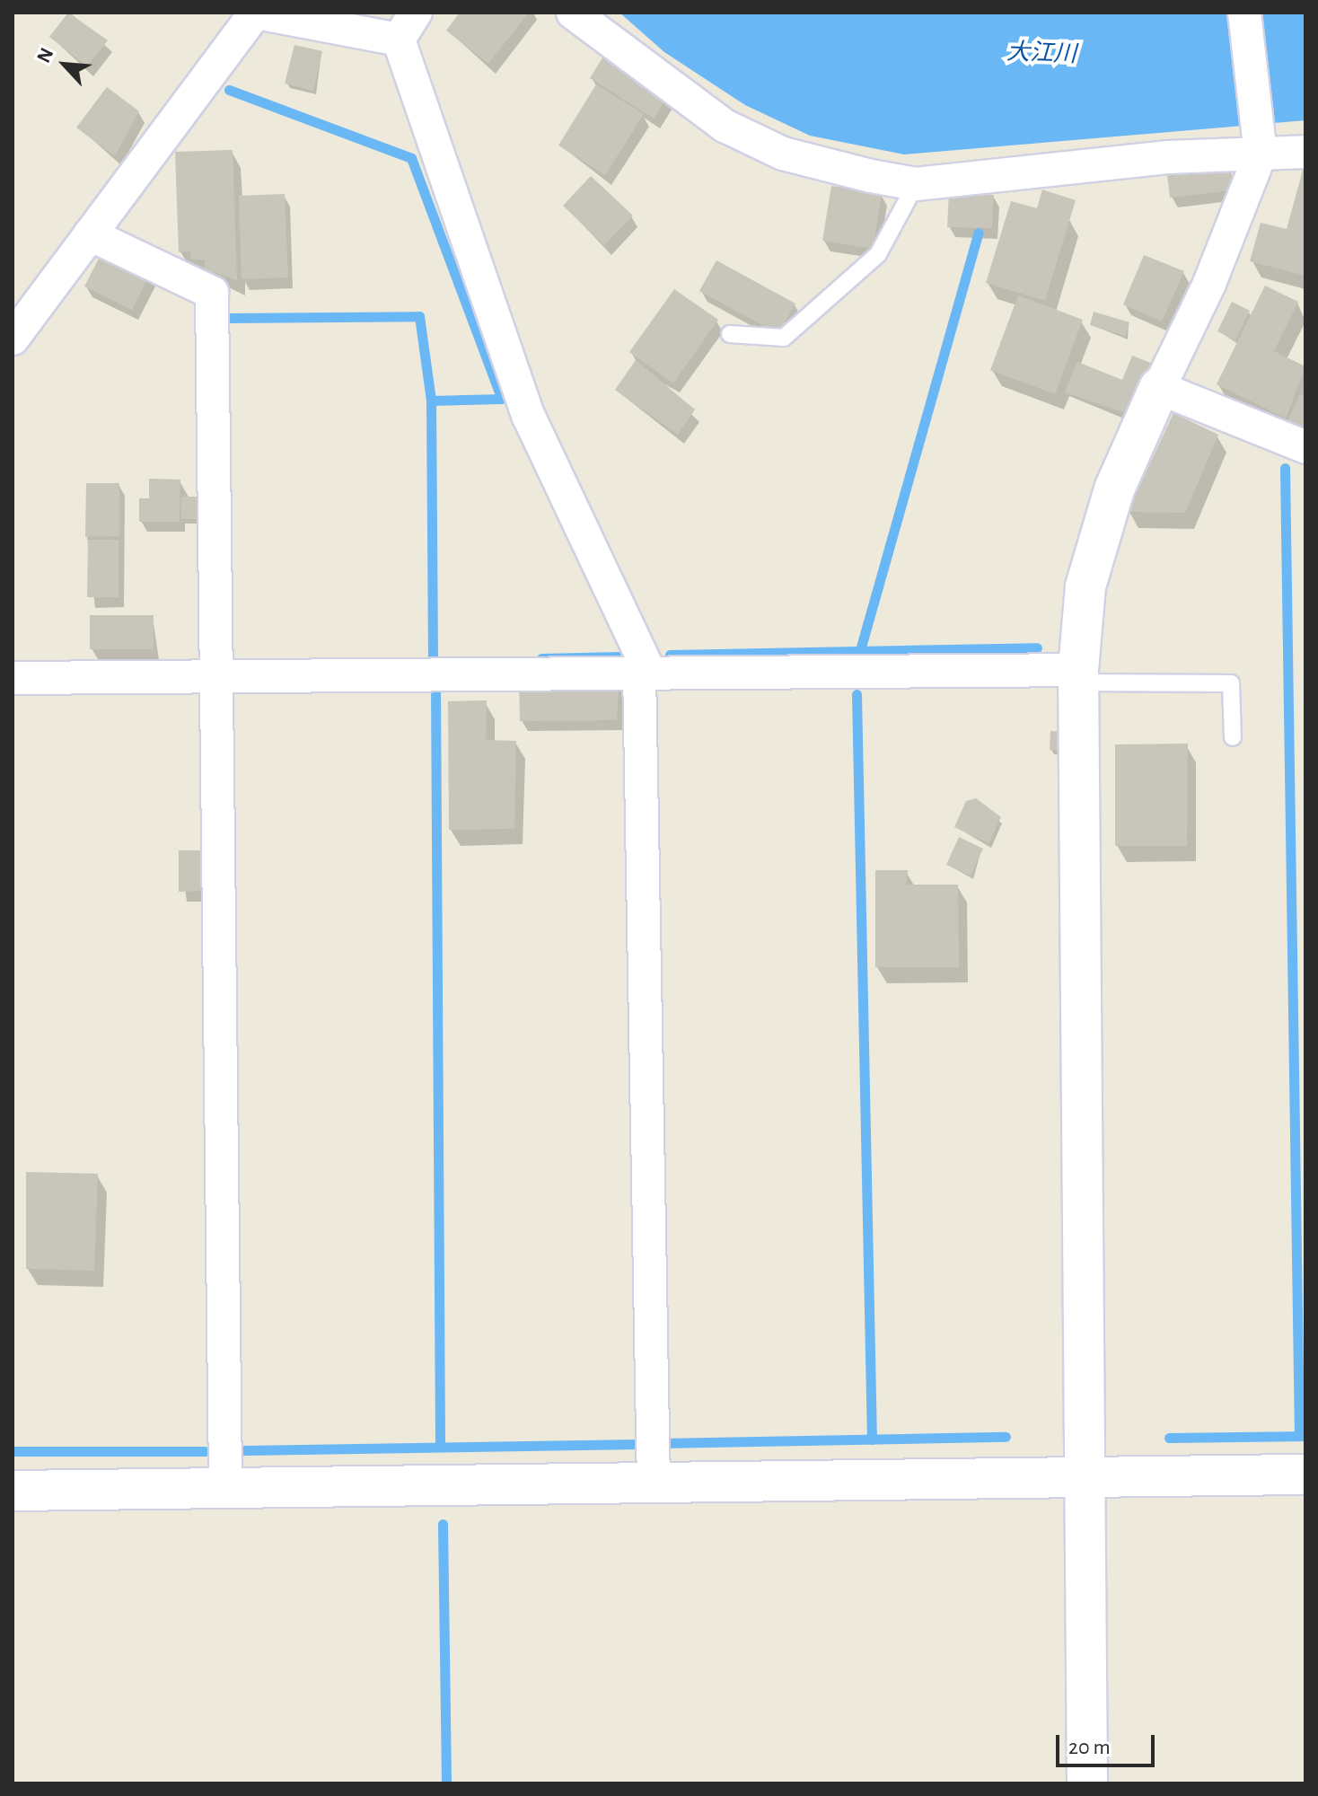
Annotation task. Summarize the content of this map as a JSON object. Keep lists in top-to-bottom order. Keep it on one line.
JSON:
{"water":["大江川"],"scale_bar":"20 m","north":"top left"}
